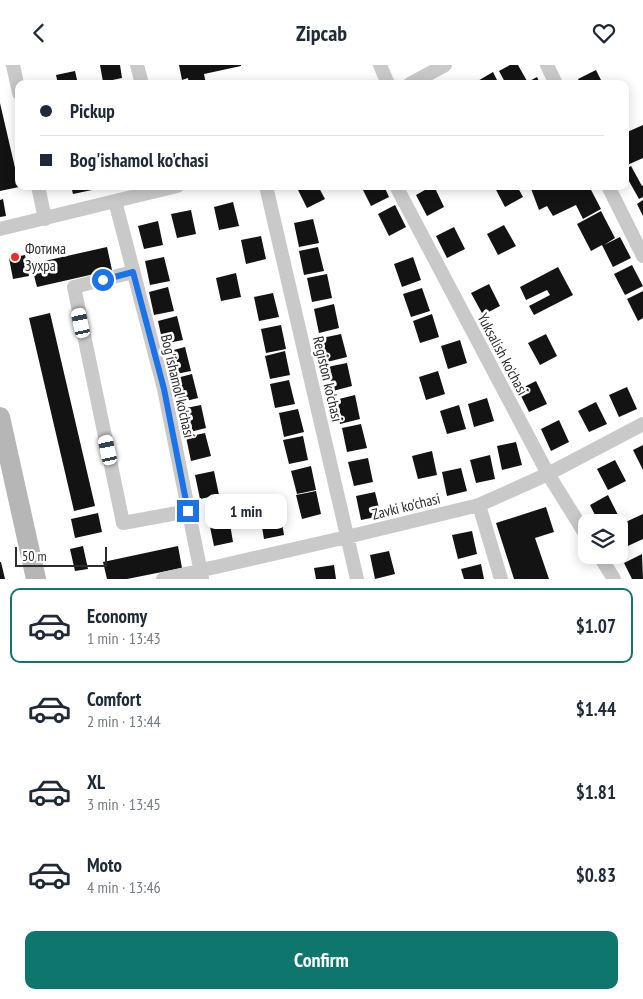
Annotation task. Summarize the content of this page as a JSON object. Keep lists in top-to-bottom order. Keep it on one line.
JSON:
{"streets":{"street":["Yuksalish ko'chasi","Registon ko'chasi","Bog'ishamol ko'chasi","Zavki ko'chasi"]},"crossings":[["Yuksalish ko'chasi","Zavki ko'chasi"],["Registon ko'chasi","Zavki ko'chasi"],["Bog'ishamol ko'chasi","Zavki ko'chasi"]],"places":["Фотима Зухра"],"scale_bar":"50 m","page":{"header":"Zipcab","banner":["Pickup","Bog'ishamol ko'chasi"],"bubble":"1 min","scale":"50 m","list":[{"name":"Economy","note":"1 min · 13:43","value":"$1.07"},{"name":"Comfort","note":"2 min · 13:44","value":"$1.44"},{"name":"XL","note":"3 min · 13:45","value":"$1.81"},{"name":"Moto","note":"4 min · 13:46","value":"$0.83"}],"buttons":"Confirm"}}
